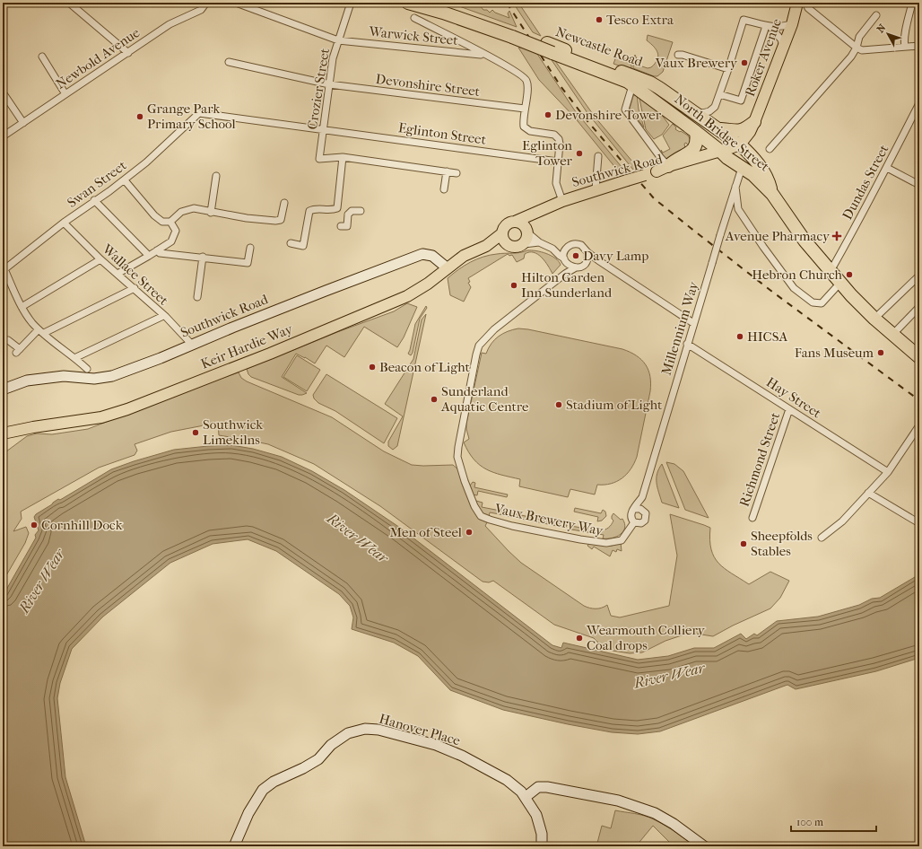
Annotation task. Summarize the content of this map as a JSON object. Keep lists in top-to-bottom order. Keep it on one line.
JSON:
{"streets":{"highway":["Newcastle Road","North Bridge Street"],"main road":["Roker Avenue","Southwick Road","Keir Hardie Way"],"street":["Warwick Street","Newbold Avenue","Devonshire Street","Crozier Street","Eglinton Street","Dundas Street","Swan Street","Wallace Street","Millennium Way","Hay Street","Richmond Street","Vaux Brewery Way","Hanover Place"]},"crossings":[["Warwick Street","Crozier Street"],["Newcastle Road","North Bridge Street"],["Roker Avenue","North Bridge Street"],["Devonshire Street","Crozier Street"],["Crozier Street","Eglinton Street"],["North Bridge Street","Southwick Road"],["North Bridge Street","Dundas Street"],["North Bridge Street","Millennium Way"],["Eglinton Street","Swan Street"],["Southwick Road","Wallace Street"],["Southwick Road","Keir Hardie Way"],["Swan Street","Wallace Street"],["Millennium Way","Hay Street"],["Millennium Way","Vaux Brewery Way"],["Hay Street","Richmond Street"]],"water":["River Wear"],"places":{"other":["Tesco Extra","Vaux Brewery","Devonshire Tower","Grange Park Primary School","Eglinton Tower","Davy Lamp","Hebron Church","Hilton Garden Inn Sunderland","HICSA","Fans Museum","Beacon of Light","Sunderland Aquatic Centre","Stadium of Light","Southwick Limekilns","Cornhill Dock","Men of Steel","Sheepfolds Stables","Wearmouth Colliery Coal drops"],"health":["Avenue Pharmacy"]},"scale_bar":"100 m","north":"top left"}
